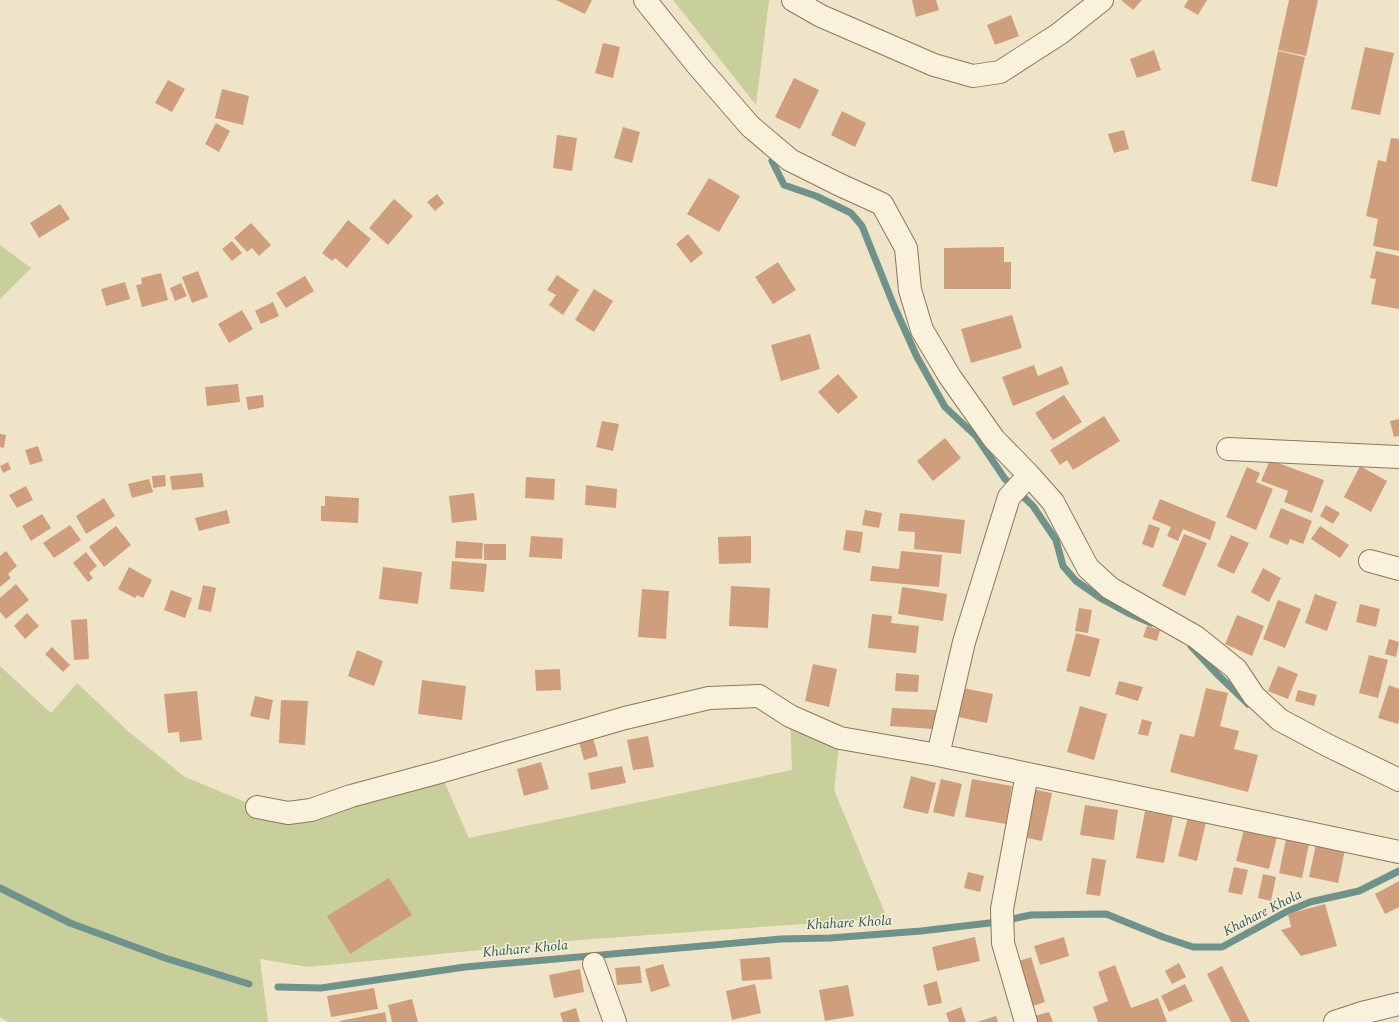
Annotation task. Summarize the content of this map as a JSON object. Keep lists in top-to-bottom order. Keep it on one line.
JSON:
{"water":["Khahare Khola"]}
